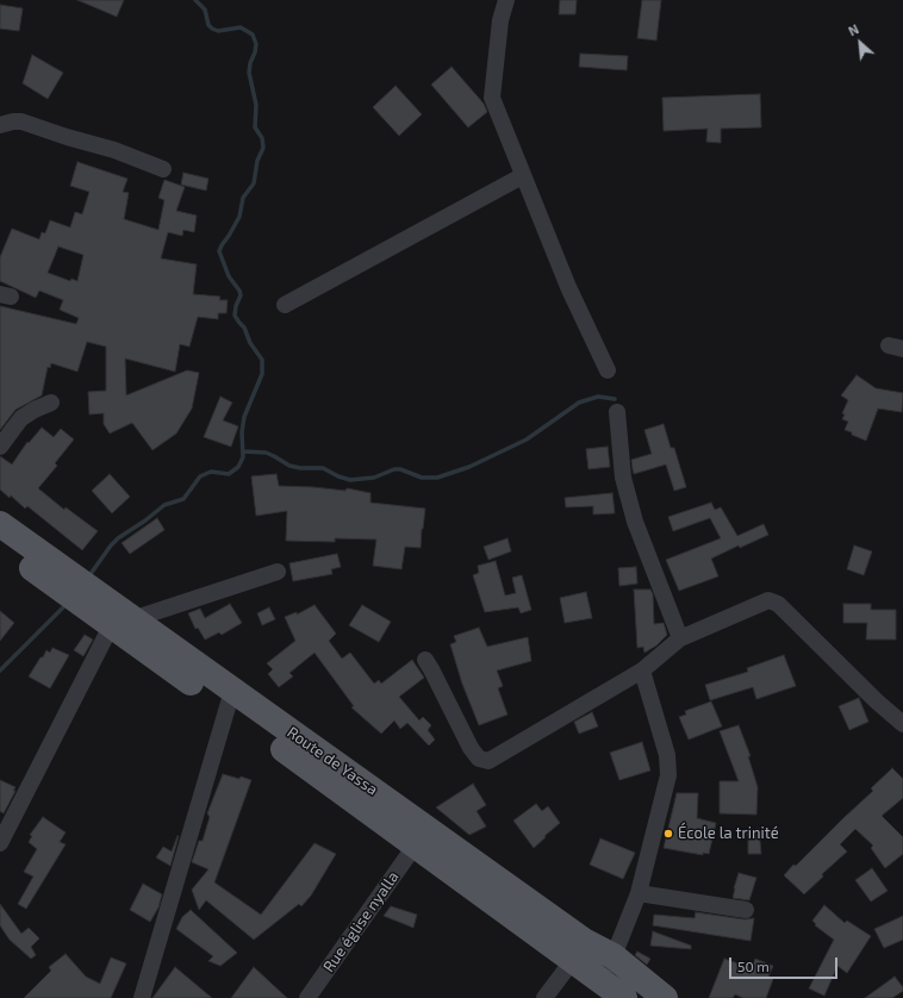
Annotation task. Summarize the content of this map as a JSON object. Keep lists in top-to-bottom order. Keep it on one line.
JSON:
{"streets":{"main road":["Route de Yassa"],"street":["Rue église nyalla"]},"crossings":[["Route de Yassa","Rue église nyalla"]],"places":["École la trinité"],"scale_bar":"50 m","north":"top left"}
